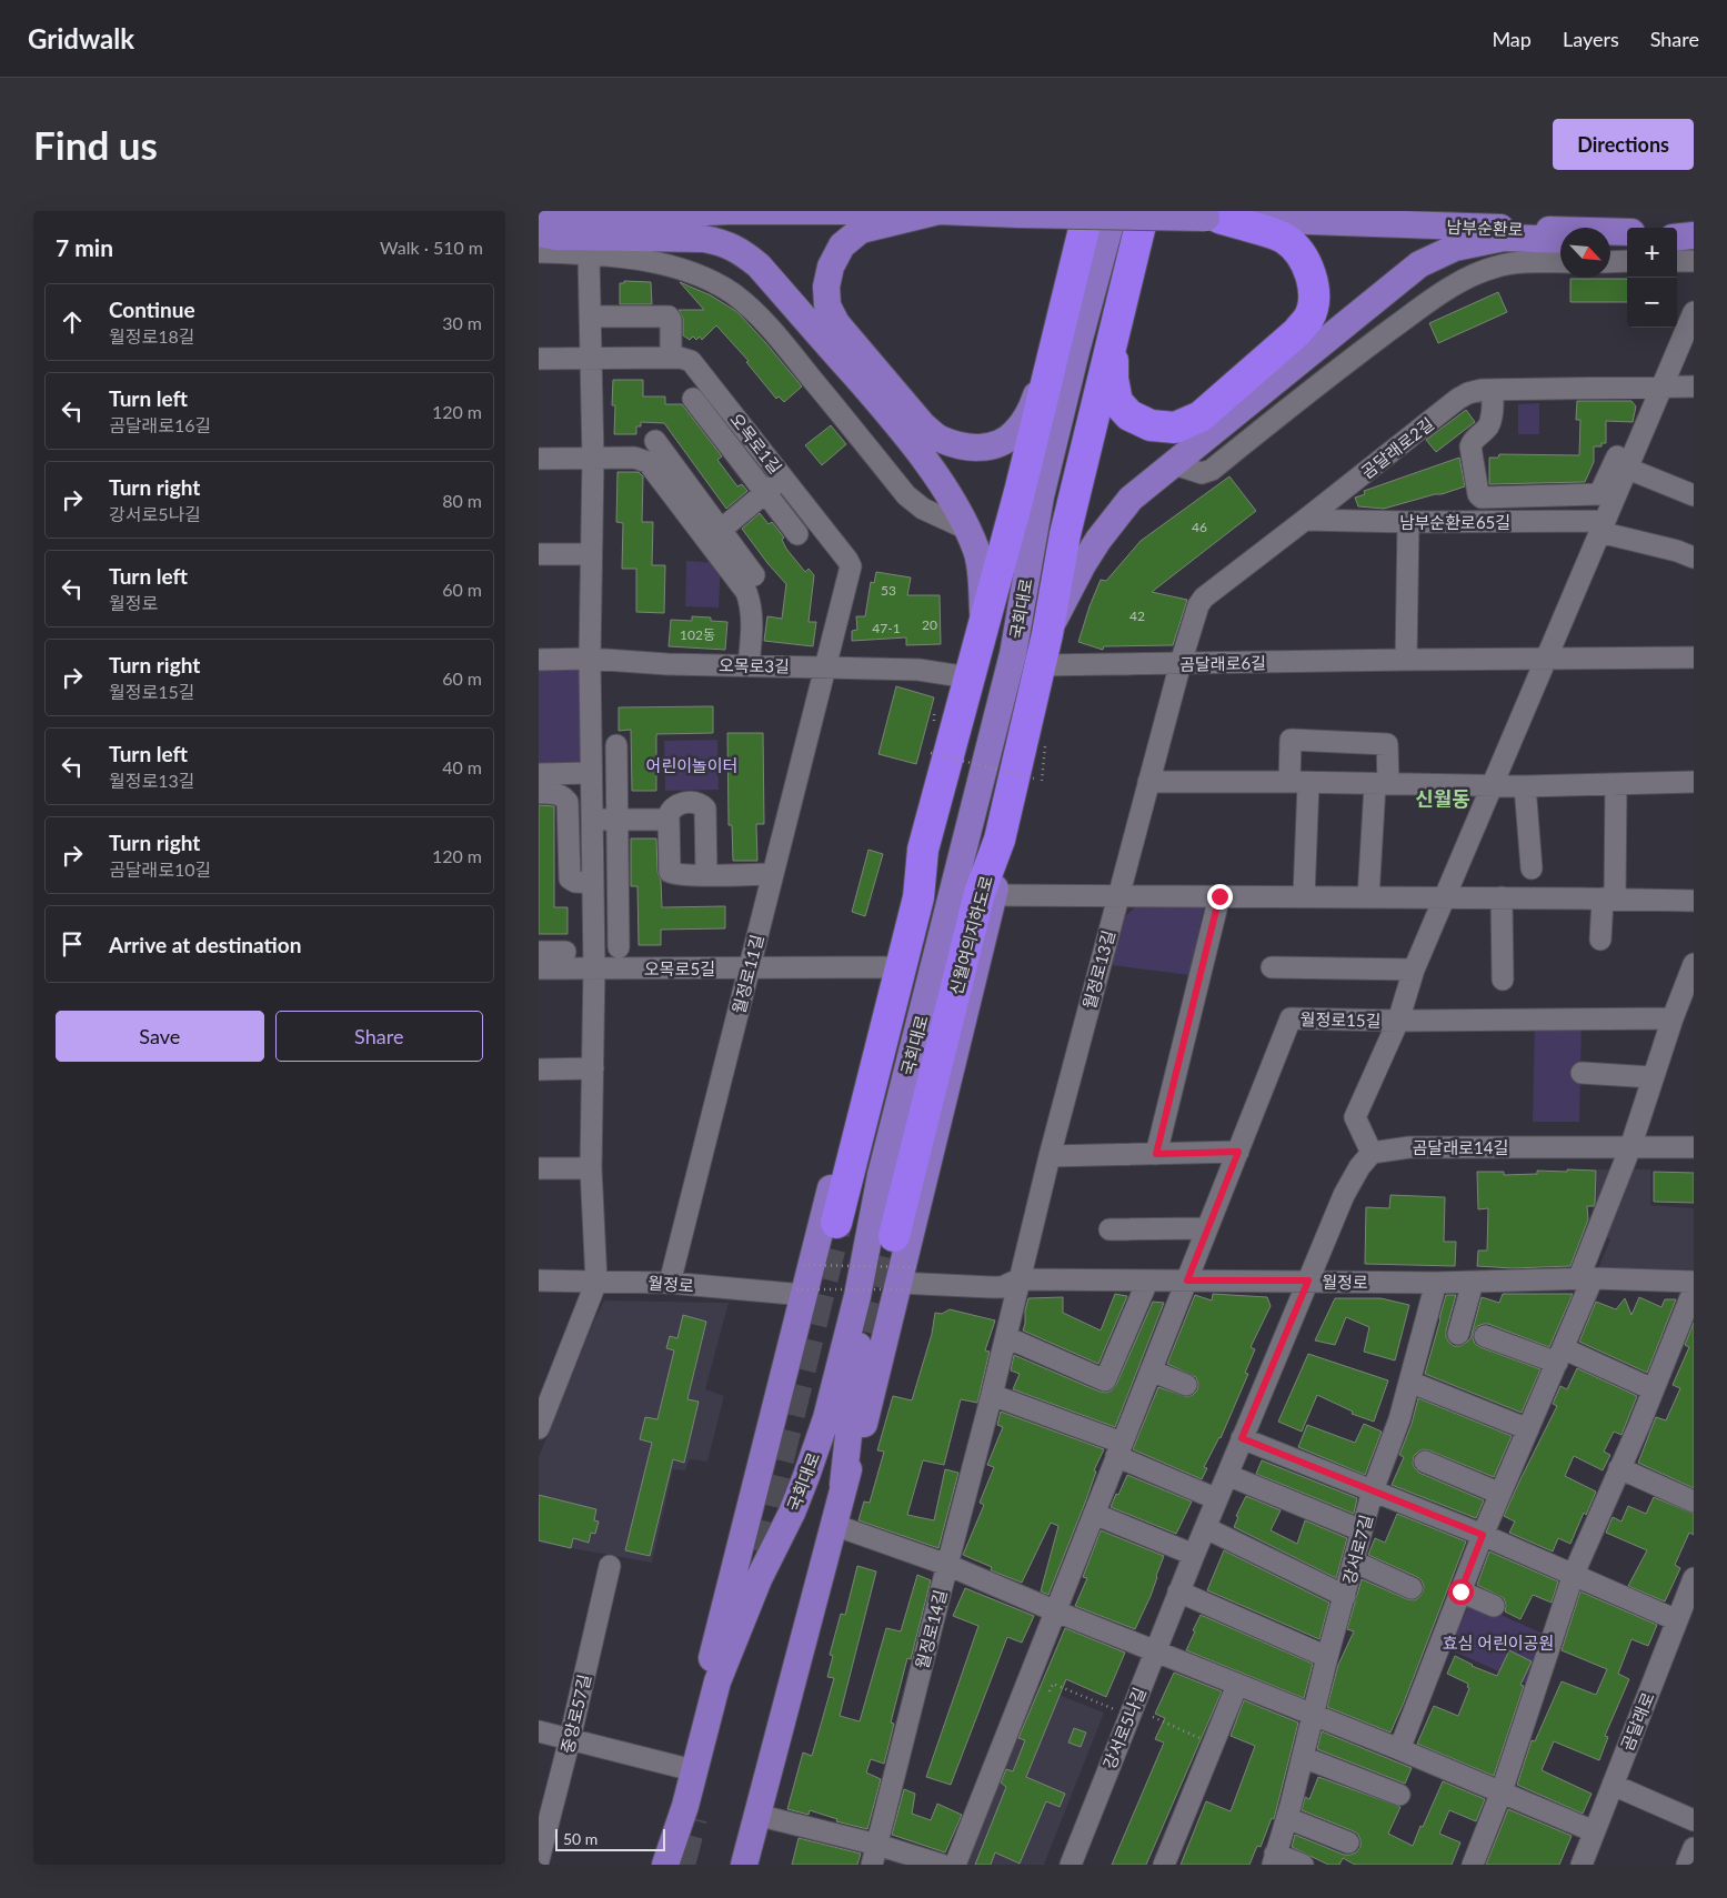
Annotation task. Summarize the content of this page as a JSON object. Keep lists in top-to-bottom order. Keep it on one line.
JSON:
{"streets":{"highway":["신월여의지하도로"],"main road":["남부순환로","국회대로"],"street":["오목로1길","곰달래로2길","남부순환로65길","곰달래로6길","오목로3길","오목로5길","월정로13길","월정로11길","월정로15길","곰달래로14길","월정로","강서로7길","월정로14길","중앙로57길","곰달래로","강서로5나길"]},"crossings":[["오목로1길","오목로3길"],["오목로1길","월정로11길"],["곰달래로2길","남부순환로65길"],["곰달래로2길","곰달래로6길"],["곰달래로2길","월정로13길"],["곰달래로6길","신월여의지하도로"],["곰달래로6길","월정로13길"],["오목로3길","월정로11길"],["오목로5길","월정로11길"],["월정로13길","월정로"],["월정로13길","월정로14길"],["월정로11길","월정로"],["월정로15길","월정로"],["월정로","강서로7길"],["월정로","월정로14길"],["월정로","강서로5나길"]],"districts":["신월동"],"parks":["어린이놀이터","효심 어린이공원"],"house_numbers":["46","53","42","20","47-1","102동"],"scale_bar":"50 m","north":"bottom right","page":{"header":"Gridwalk","nav":["Map","Layers","Share"],"buttons":["Directions",["Save","Share"]],"title":"Find us","heading":["7 min","Walk · 510 m"],"map_buttons":["+","−"],"list":[["Continue","월정로18길","30 m"],["Turn left","곰달래로16길","120 m"],["Turn right","강서로5나길","80 m"],["Turn left","월정로","60 m"],["Turn right","월정로15길","60 m"],["Turn left","월정로13길","40 m"],["Turn right","곰달래로10길","120 m"],"Arrive at destination"],"scale":"50 m"}}
